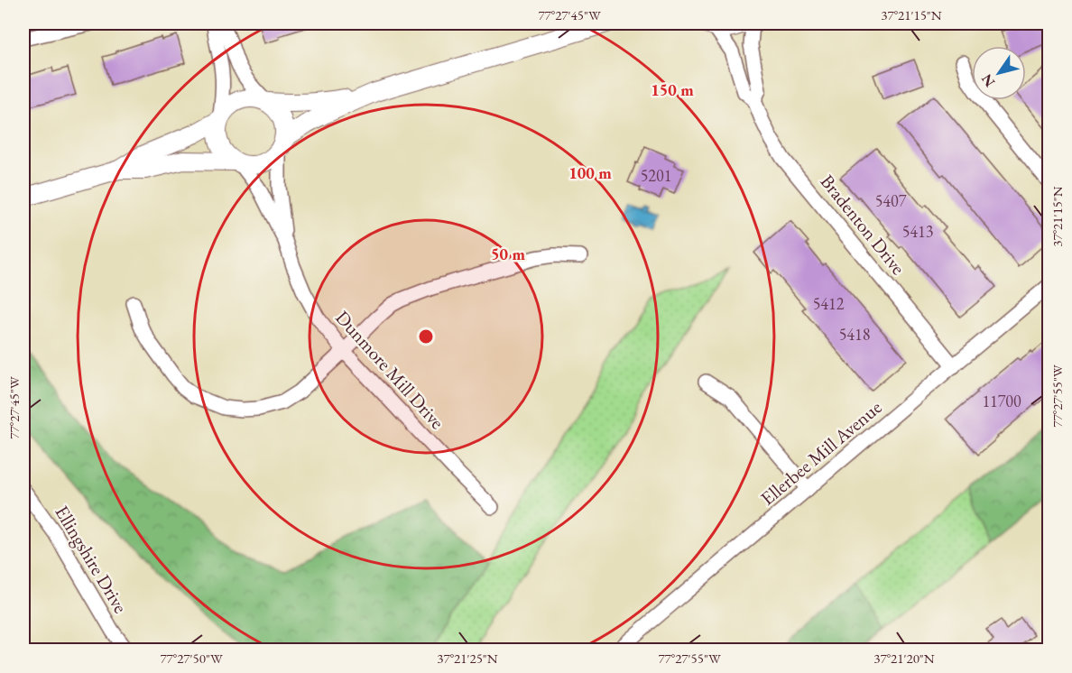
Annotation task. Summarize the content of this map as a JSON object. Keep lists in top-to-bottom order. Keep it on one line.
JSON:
{"streets":{"street":["Bradenton Drive","Dunmore Mill Drive","Ellerbee Mill Avenue","Ellingshire Drive"]},"crossings":[["Bradenton Drive","Ellerbee Mill Avenue"]],"house_numbers":["5201","5407","5413","5412","5418","11700"],"north":"bottom left","coordinates":["77°27'45\"W","37°21'15\"N","77°27'55\"W","77°27'50\"W","37°21'25\"N","37°21'20\"N"],"rings":["150 m","100 m","50 m"]}
